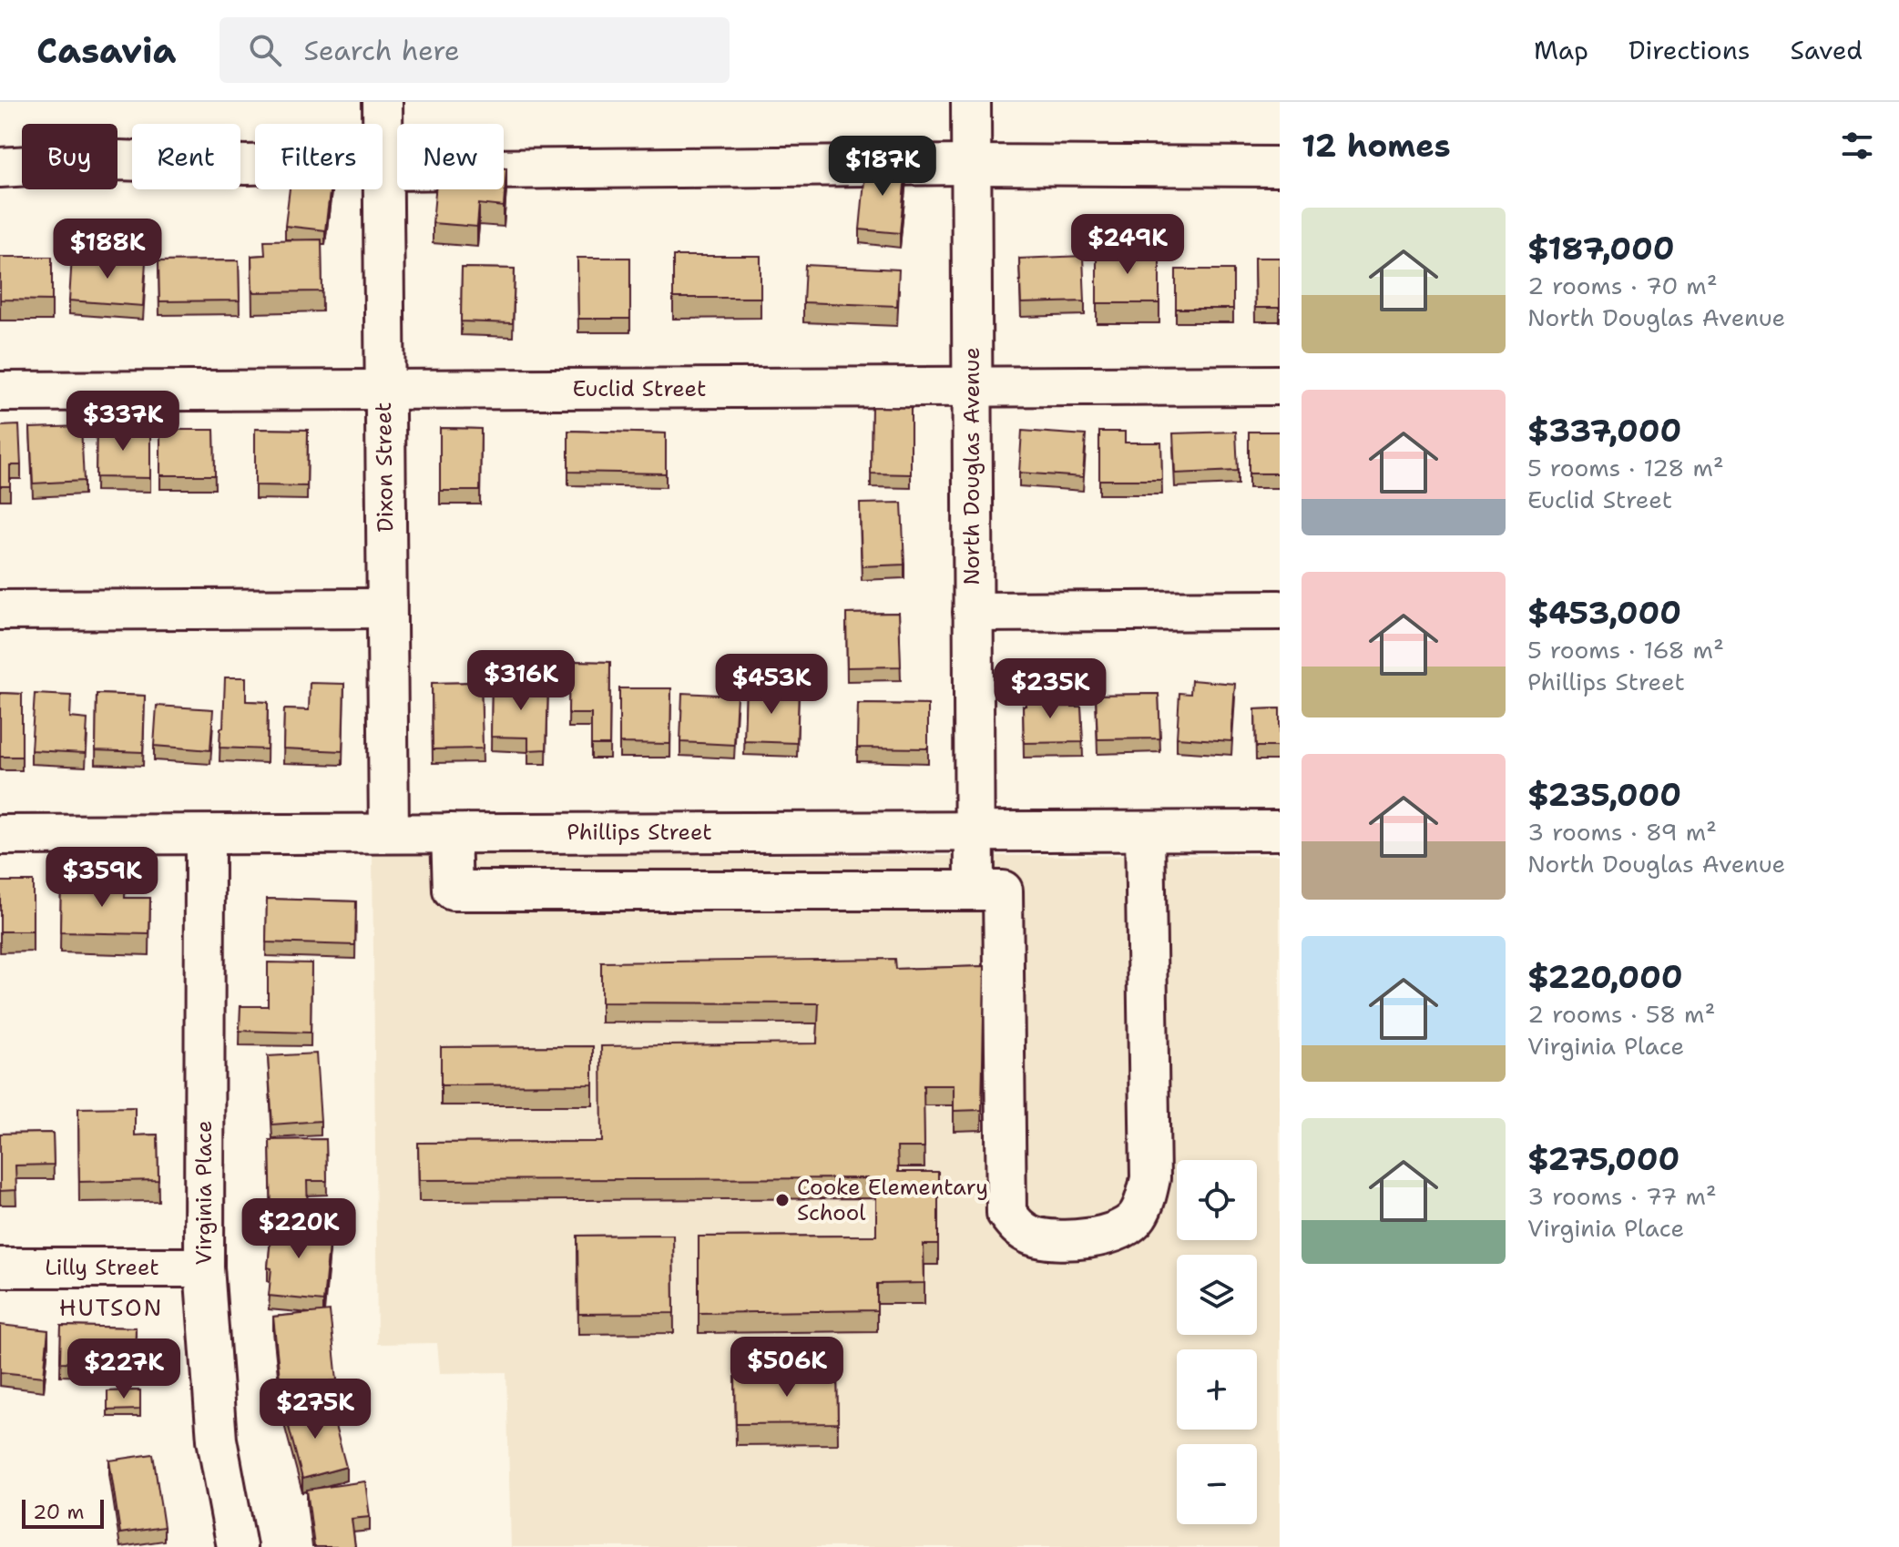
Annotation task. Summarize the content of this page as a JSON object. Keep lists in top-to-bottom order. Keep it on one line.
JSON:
{"streets":{"street":["Euclid Street","North Douglas Avenue","Dixon Street","Phillips Street","Virginia Place","Lilly Street"]},"crossings":[["Euclid Street","North Douglas Avenue"],["Euclid Street","Dixon Street"],["North Douglas Avenue","Phillips Street"],["Dixon Street","Phillips Street"],["Phillips Street","Virginia Place"],["Virginia Place","Lilly Street"]],"districts":["HUTSON"],"places":["Cooke Elementary School"],"scale_bar":"20 m","page":{"header":"Casavia","search":"Search here","nav":["Map","Directions","Saved"],"heading":"12 homes","chip":["Buy","Rent","Filters","New"],"price":["$187K","$249K","$188K","$337K","$316K","$453K","$235K","$359K","$220K","$506K","$227K","$275K"],"list":[{"name":"$187,000","note":"2 rooms · 70 m² · North Douglas Avenue"},{"name":"$337,000","note":"5 rooms · 128 m² · Euclid Street"},{"name":"$453,000","note":"5 rooms · 168 m² · Phillips Street"},{"name":"$235,000","note":"3 rooms · 89 m² · North Douglas Avenue"},{"name":"$220,000","note":"2 rooms · 58 m² · Virginia Place"},{"name":"$275,000","note":"3 rooms · 77 m² · Virginia Place"}],"map_buttons":["+","−"],"scale":"20 m"}}
